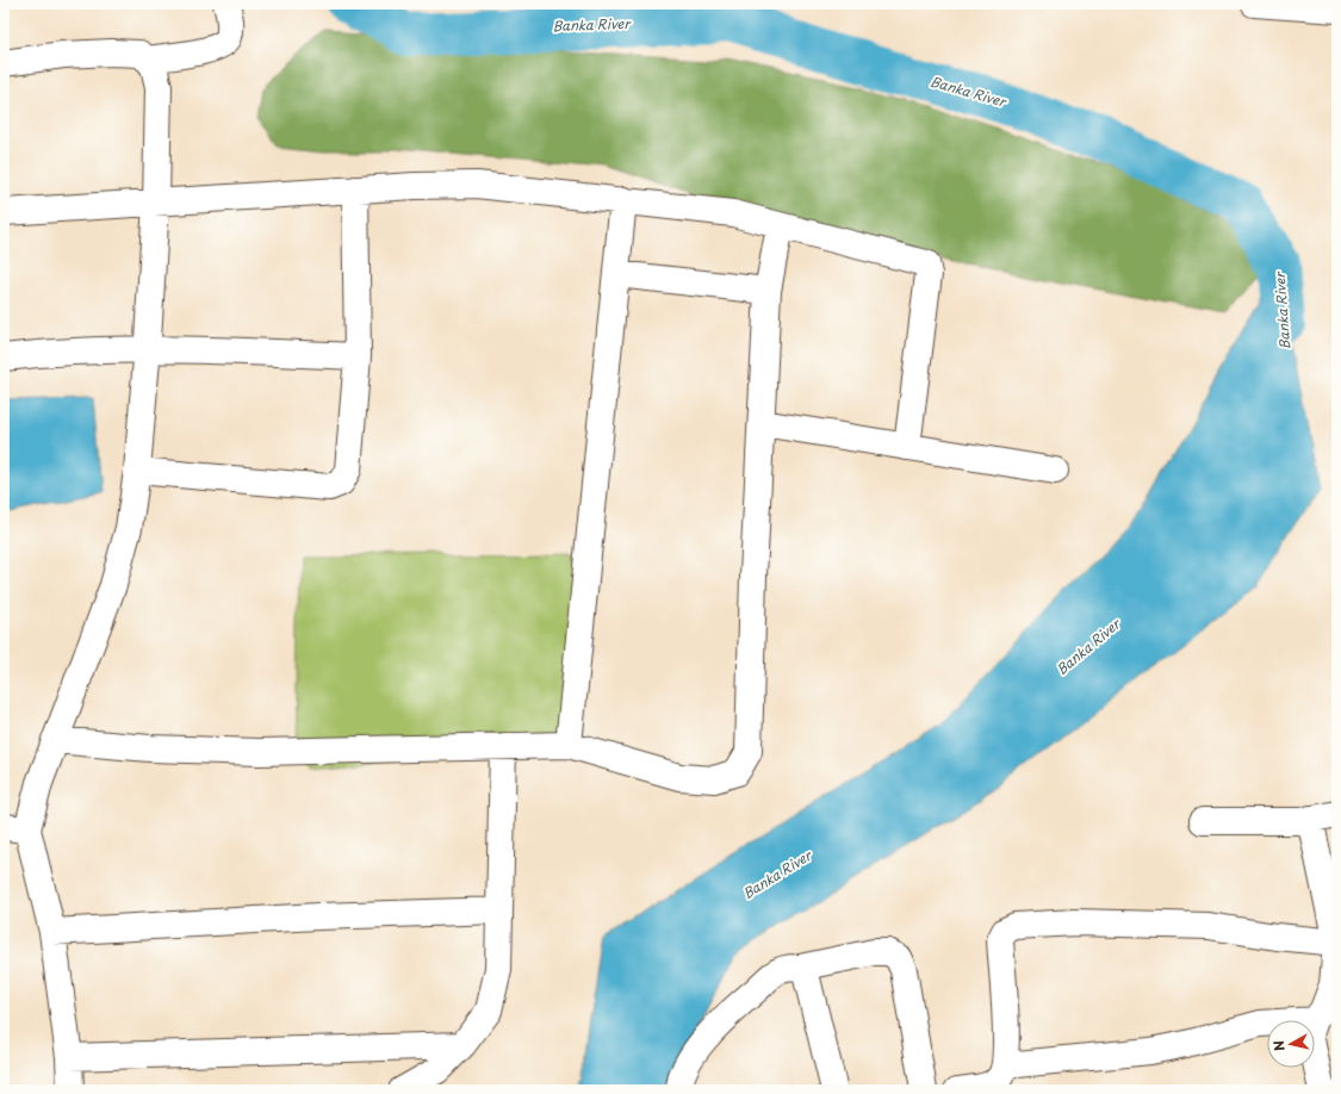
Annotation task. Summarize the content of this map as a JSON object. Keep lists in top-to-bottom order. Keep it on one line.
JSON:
{"water":["Banka River"],"north":"left"}
